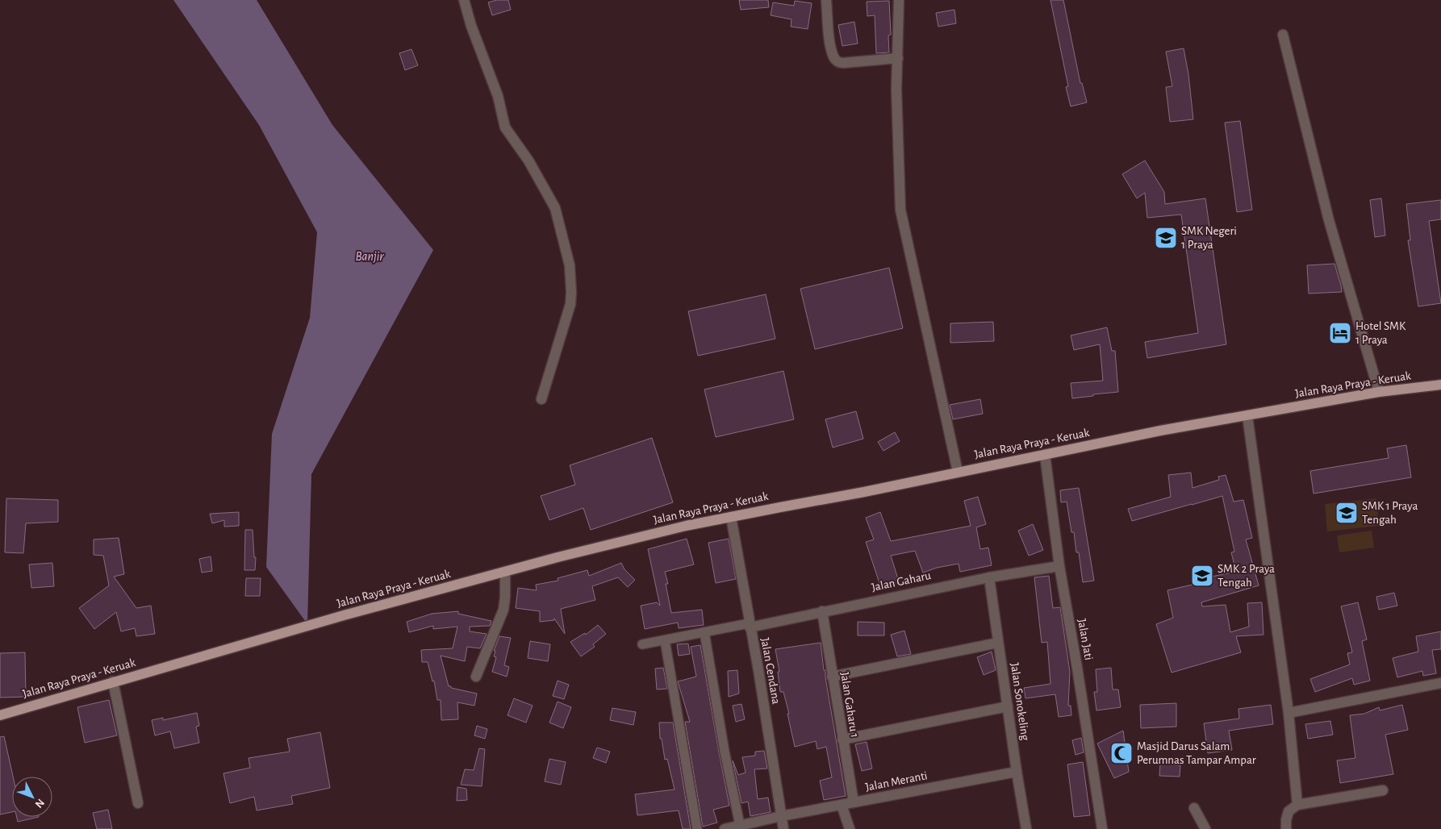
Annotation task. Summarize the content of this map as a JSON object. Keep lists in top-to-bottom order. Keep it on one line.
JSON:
{"streets":{"main road":["Jalan Raya Praya - Keruak"],"street":["Jalan Gaharu","Jalan Jati","Jalan Cendana","Jalan Sonokeling","Jalan Gaharu 1","Jalan Meranti"]},"crossings":[["Jalan Raya Praya - Keruak","Jalan Jati"],["Jalan Raya Praya - Keruak","Jalan Cendana"],["Jalan Gaharu","Jalan Jati"],["Jalan Gaharu","Jalan Cendana"],["Jalan Gaharu","Jalan Sonokeling"],["Jalan Gaharu","Jalan Gaharu 1"],["Jalan Cendana","Jalan Meranti"],["Jalan Sonokeling","Jalan Meranti"],["Jalan Gaharu 1","Jalan Meranti"]],"water":["Banjir"],"places":{"school or university":["SMK Negeri 1 Praya","SMK 1 Praya Tengah","SMK 2 Praya Tengah"],"hotel":["Hotel SMK 1 Praya"],"mosque":["Masjid Darus Salam Perumnas Tampar Ampar"]},"north":"bottom right"}
